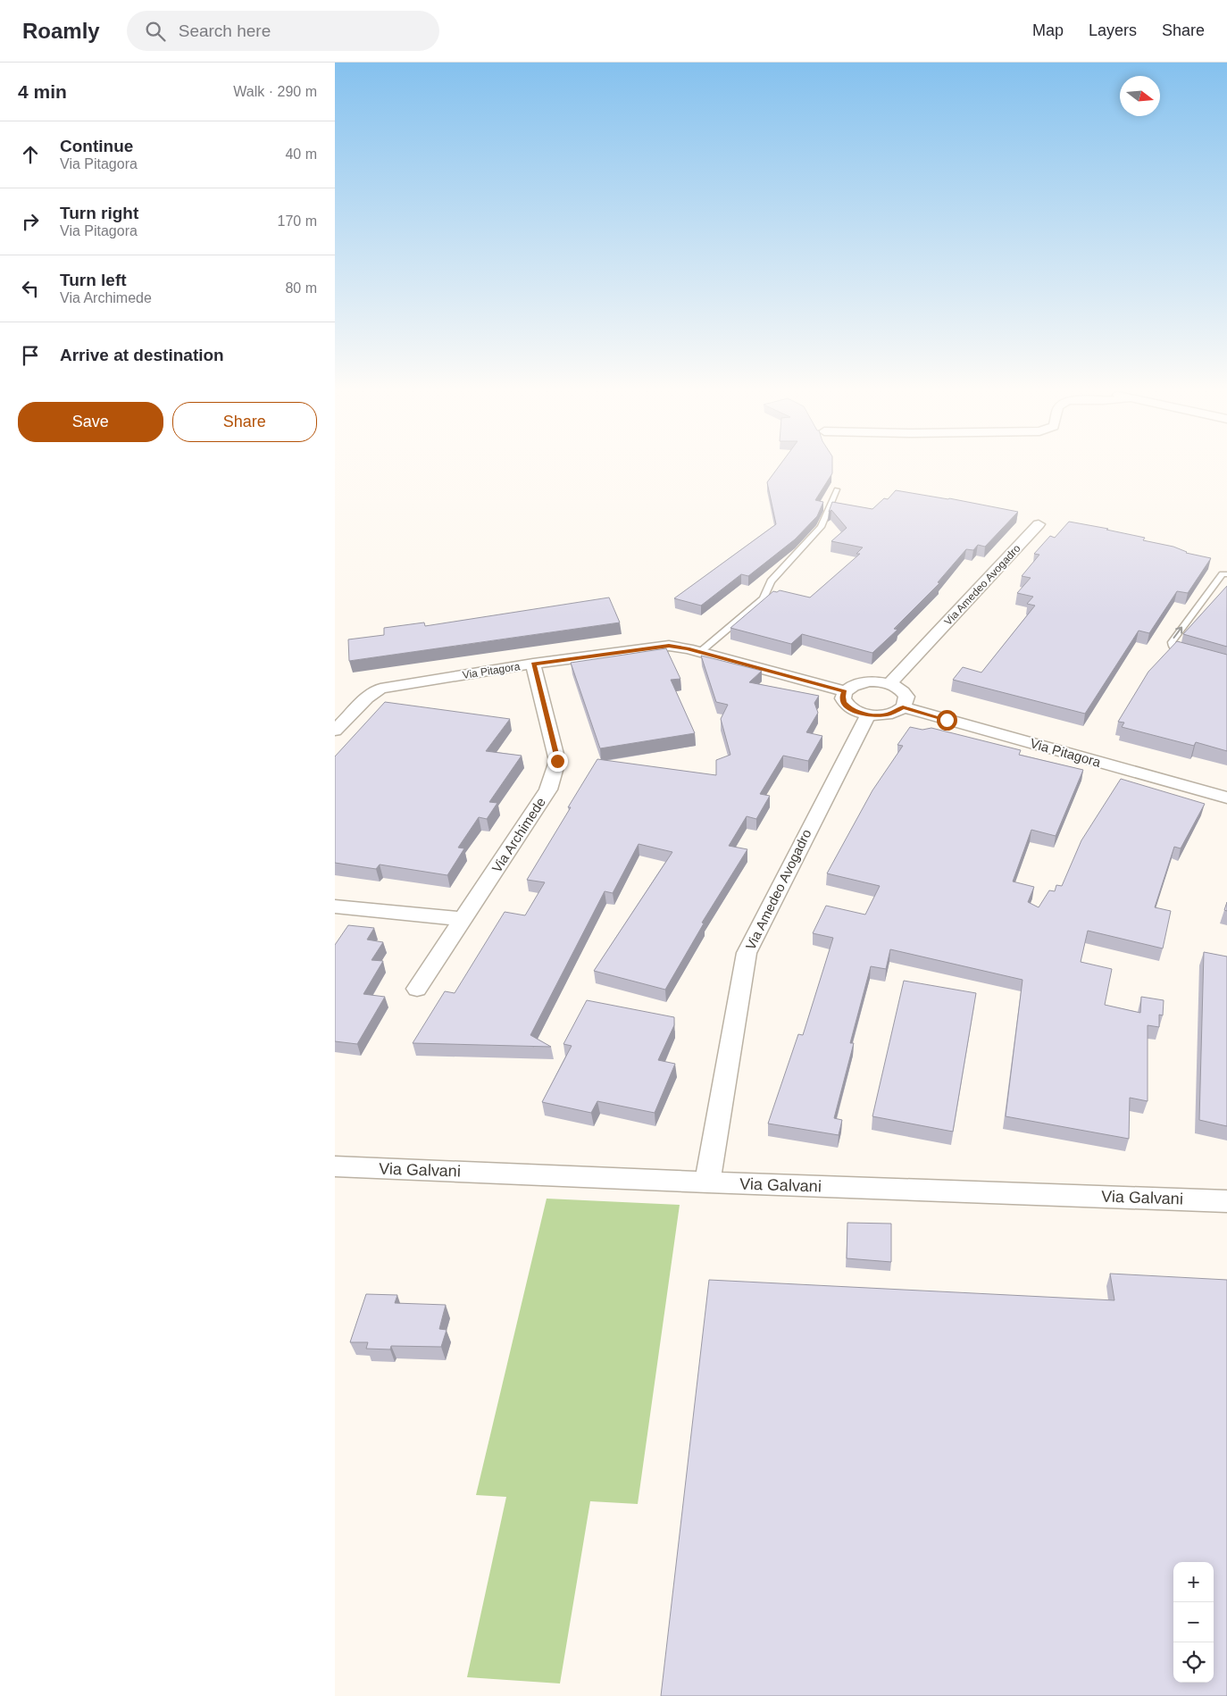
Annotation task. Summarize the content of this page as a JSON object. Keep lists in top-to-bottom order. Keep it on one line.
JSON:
{"streets":{"street":["Via Amedeo Avogadro","Via Pitagora","Via Archimede","Via Galvani"]},"crossings":[["Via Amedeo Avogadro","Via Galvani"],["Via Pitagora","Via Archimede"]],"north":"right","page":{"header":"Roamly","search":"Search here","nav":["Map","Layers","Share"],"heading":["4 min","Walk · 290 m"],"list":[["Continue","Via Pitagora","40 m"],["Turn right","Via Pitagora","170 m"],["Turn left","Via Archimede","80 m"],"Arrive at destination"],"buttons":["Save","Share"],"map_buttons":["+","−"]}}
